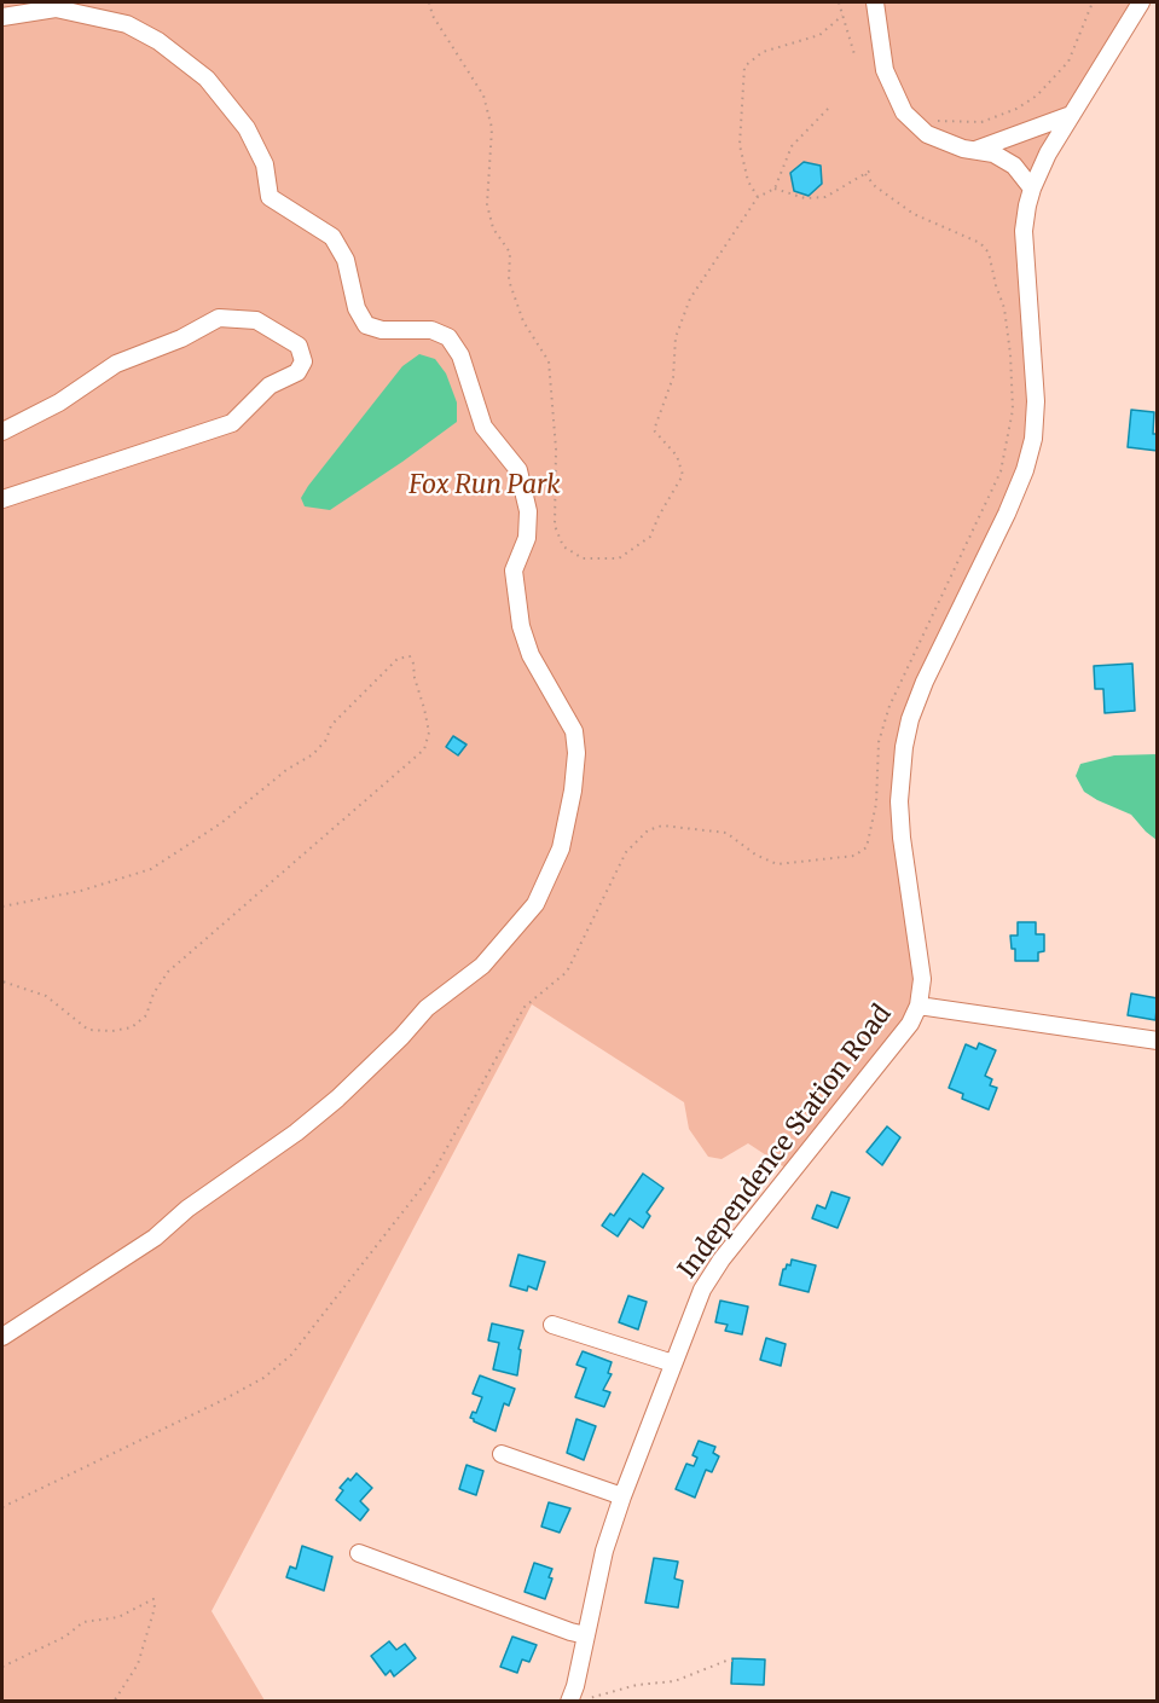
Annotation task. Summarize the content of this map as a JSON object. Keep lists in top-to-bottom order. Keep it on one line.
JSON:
{"streets":{"street":["Independence Station Road"]},"parks":["Fox Run Park"]}
